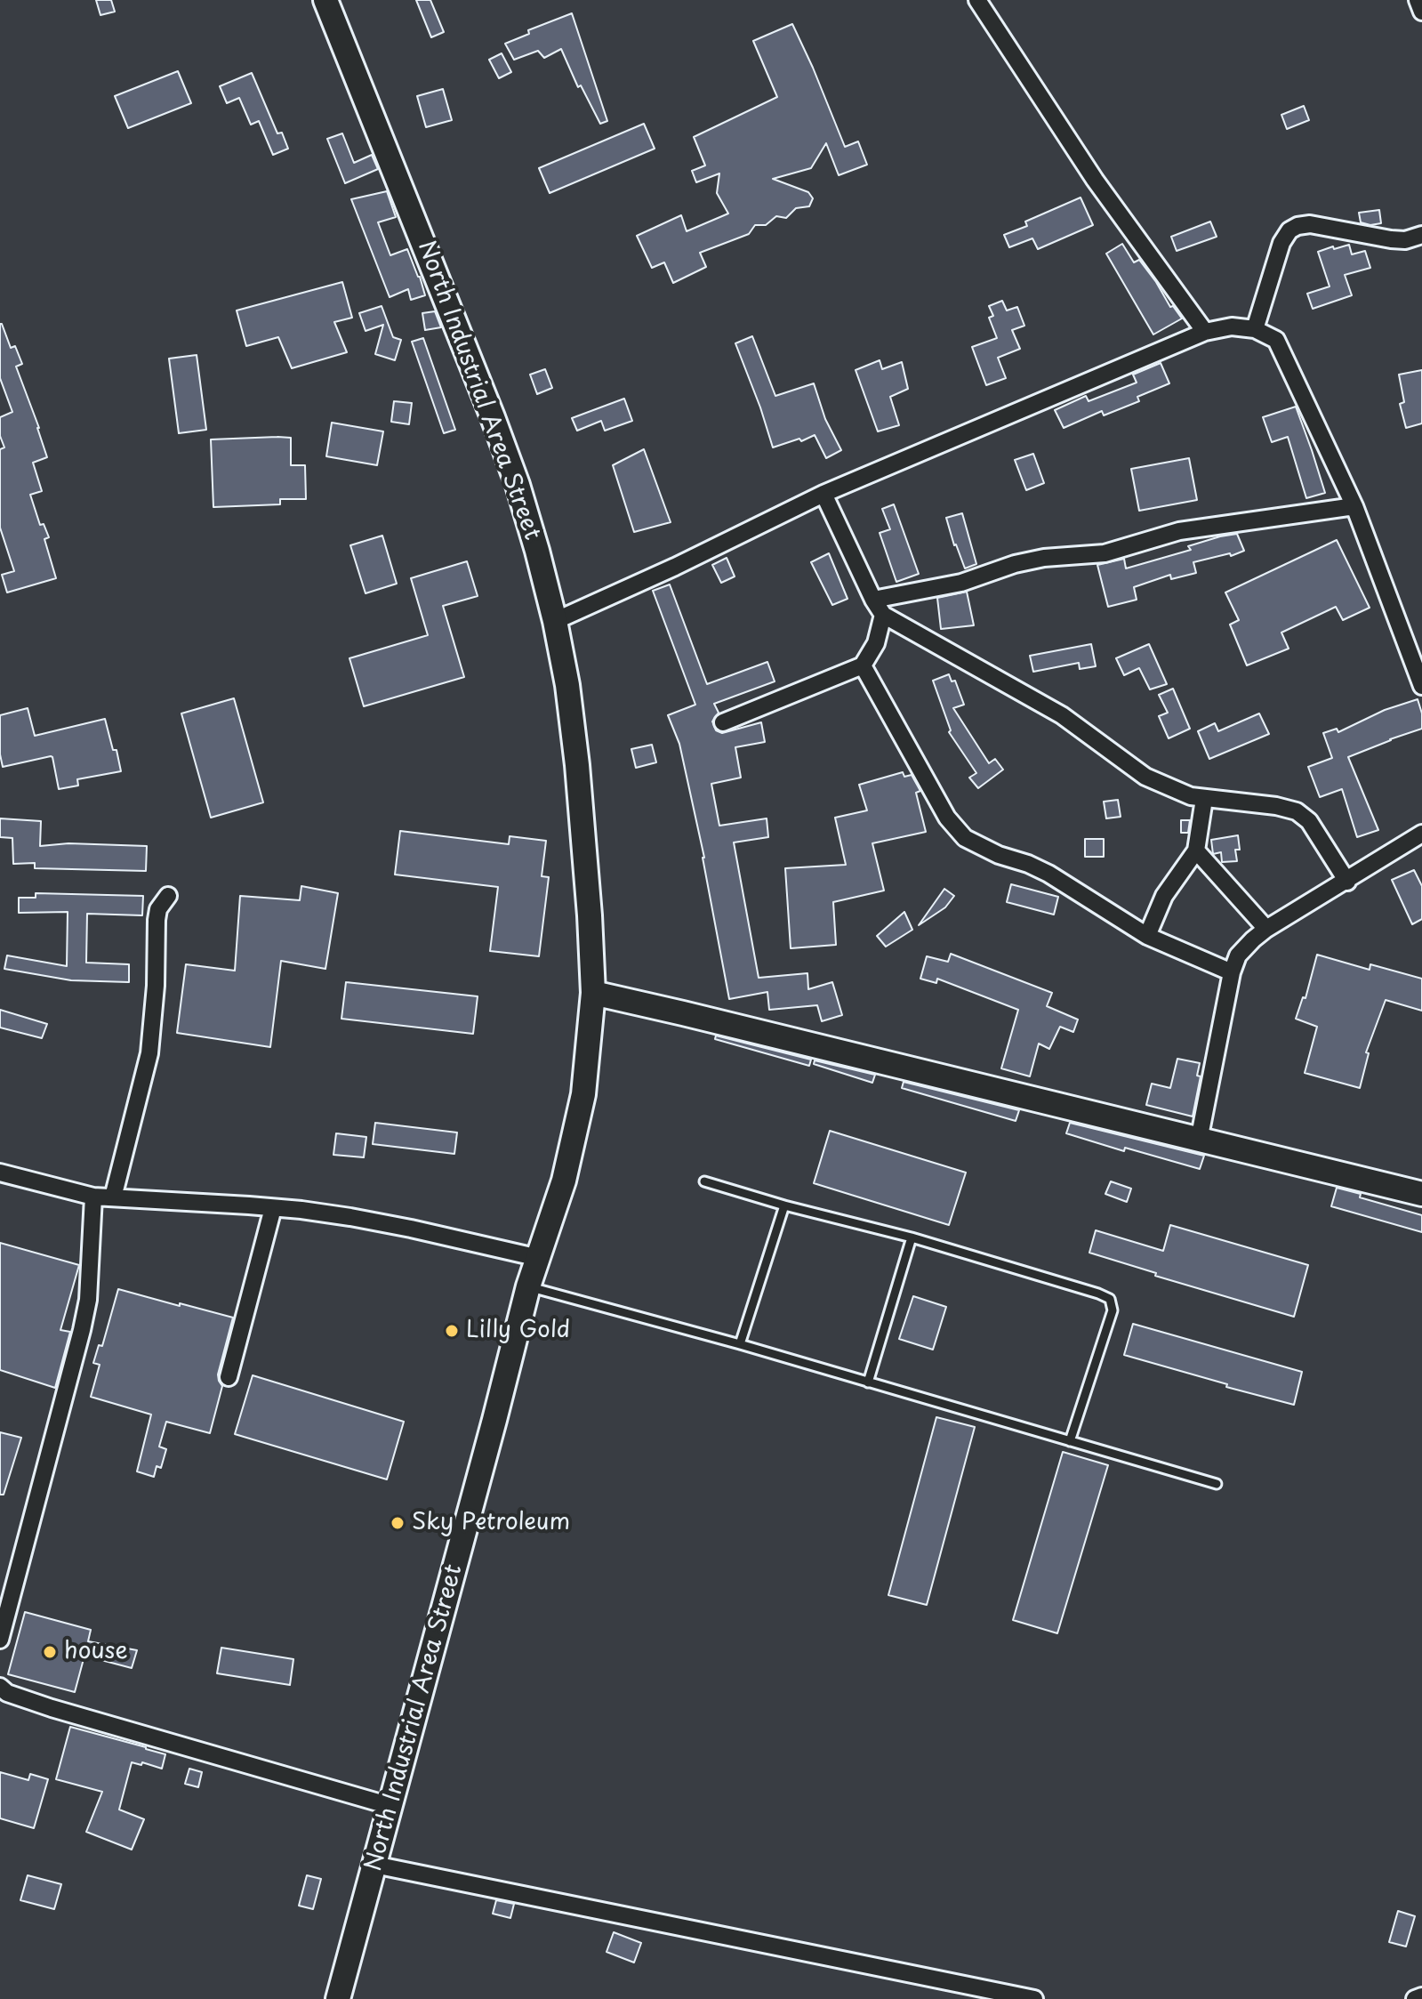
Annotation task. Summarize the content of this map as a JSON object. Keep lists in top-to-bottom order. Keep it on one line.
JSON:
{"streets":{"main road":["North Industrial Area Street"]},"places":["Lilly Gold","Sky Petroleum","house"]}
